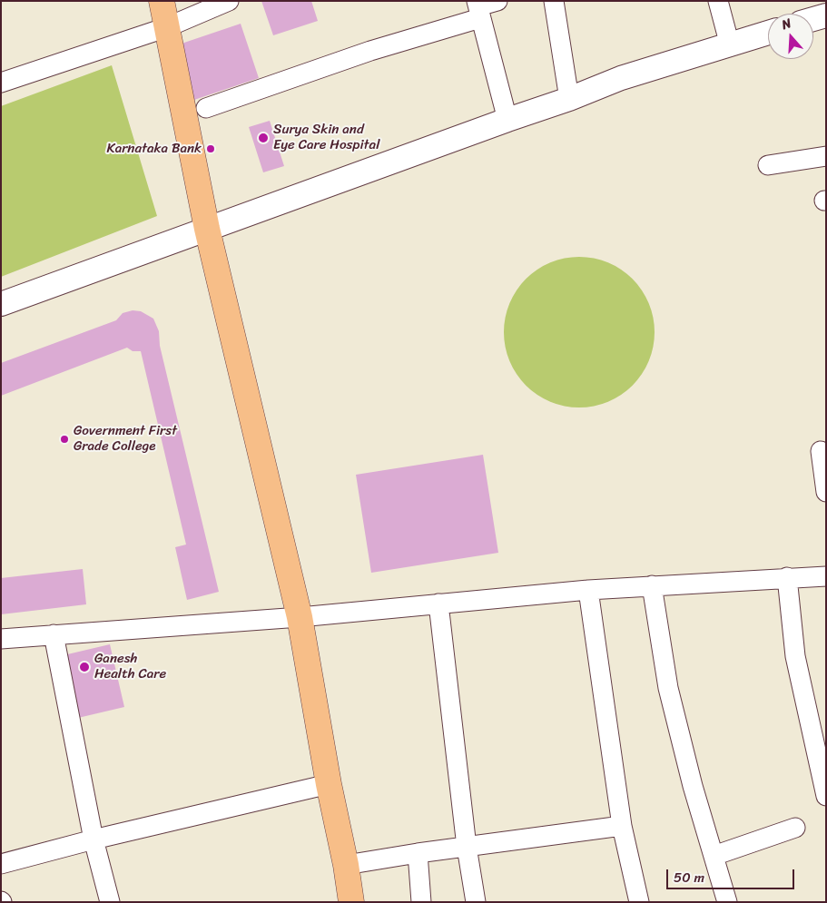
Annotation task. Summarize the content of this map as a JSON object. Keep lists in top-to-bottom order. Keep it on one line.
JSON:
{"places":["Surya Skin and Eye Care Hospital","Karnataka Bank","Government First Grade College","Ganesh Health Care"],"scale_bar":"50 m","north":"top"}
